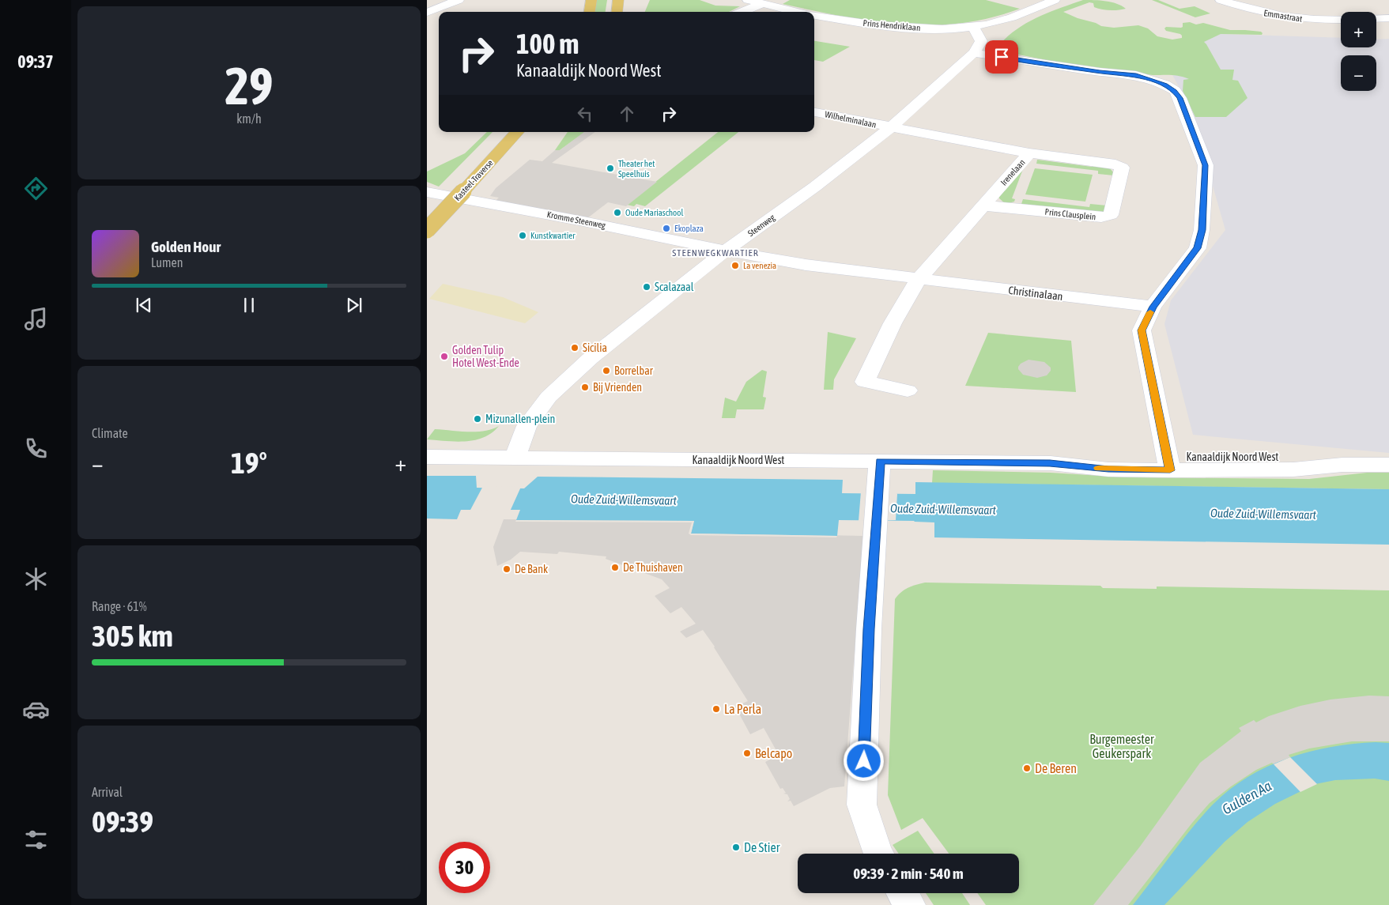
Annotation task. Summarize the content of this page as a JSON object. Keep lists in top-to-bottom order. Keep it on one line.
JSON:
{"streets":{"main road":["Kasteel-Traverse"],"street":["Emmastraat","Prins Hendriklaan","Wilhelminalaan","Irenelaan","Prins Clausplein","Kromme Steenweg","Steenweg","Christinalaan","Kanaaldijk Noord West"]},"crossings":[["Wilhelminalaan","Irenelaan"],["Wilhelminalaan","Steenweg"],["Irenelaan","Prins Clausplein"],["Irenelaan","Steenweg"],["Irenelaan","Christinalaan"],["Kromme Steenweg","Steenweg"],["Kromme Steenweg","Christinalaan"],["Steenweg","Christinalaan"],["Steenweg","Kanaaldijk Noord West"]],"districts":["STEENWEGKWARTIER"],"water":["Oude Zuid-Willemsvaart","Gulden Aa"],"parks":["Burgemeester Geukerspark"],"places":["Theater het Speelhuis","Oude Mariaschool","Ekoplaza","Kunstkwartier","La venezia","Scalazaal","Sicilia","Golden Tulip Hotel West-Ende","Borrelbar","Bij Vrienden","Mizunallen-plein","De Thuishaven","De Bank","La Perla","Belcapo","De Beren","De Stier"],"page":{"tabs":"09:37","tile":[["29","km/h"],"Climate",["Range · 61%","305 km"],["Arrival","09:39"]],"map_buttons":["+","−"],"turn":["100 m","Kanaaldijk Noord West"],"song":["Golden Hour","Lumen"],"heat":["−","19°","+"],"limit":"30","trip":"09:39 · 2 min · 540 m"}}
